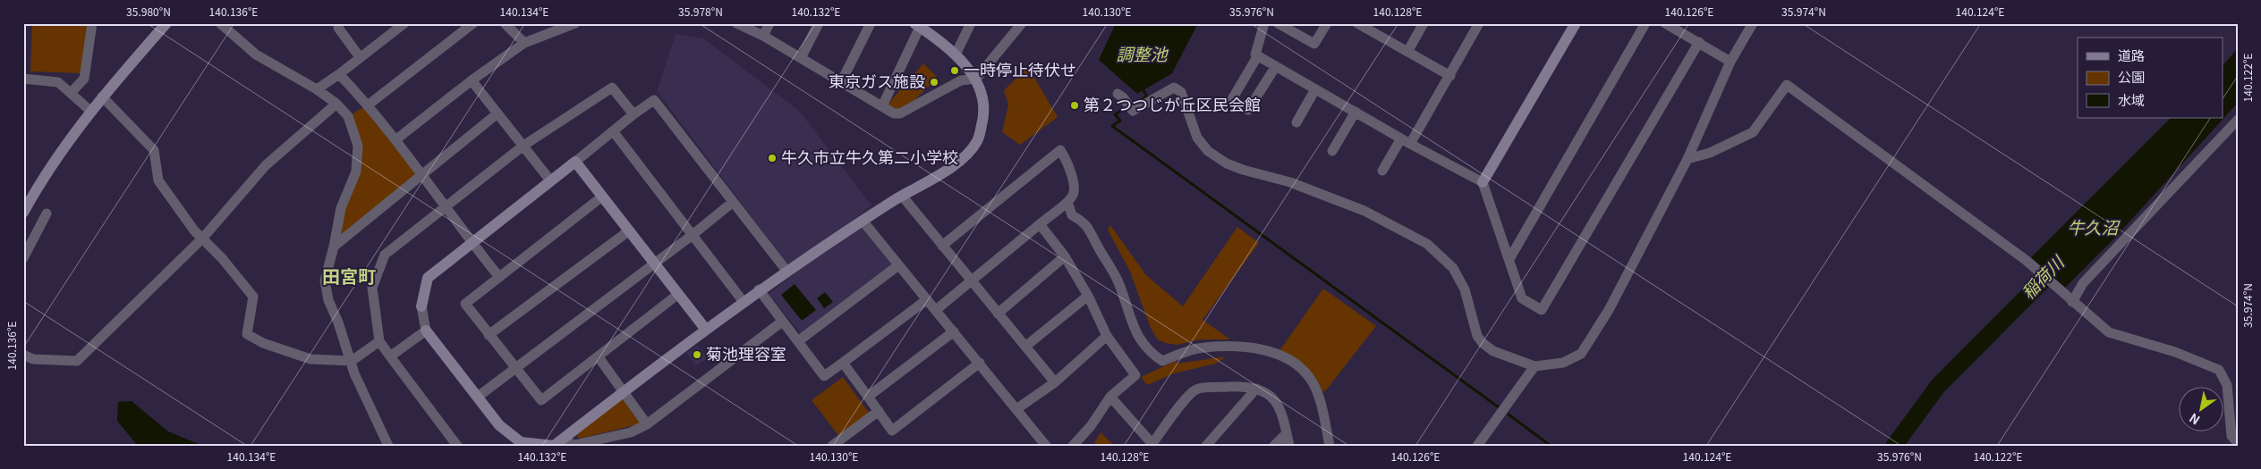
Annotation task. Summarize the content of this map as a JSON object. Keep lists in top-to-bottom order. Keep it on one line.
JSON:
{"districts":["田宮町"],"water":["調整池","牛久沼","稲荷川"],"places":["一時停止待伏せ","東京ガス施設","第２つつじが丘区民会館","牛久市立牛久第二小学校","菊池理容室"],"legend":["道路","公園","水域"],"north":"bottom left","coordinates":["35.980°N","140.136°E","140.134°E","35.978°N","140.132°E","140.130°E","35.976°N","140.128°E","140.126°E","35.974°N","140.124°E","140.122°E"]}
